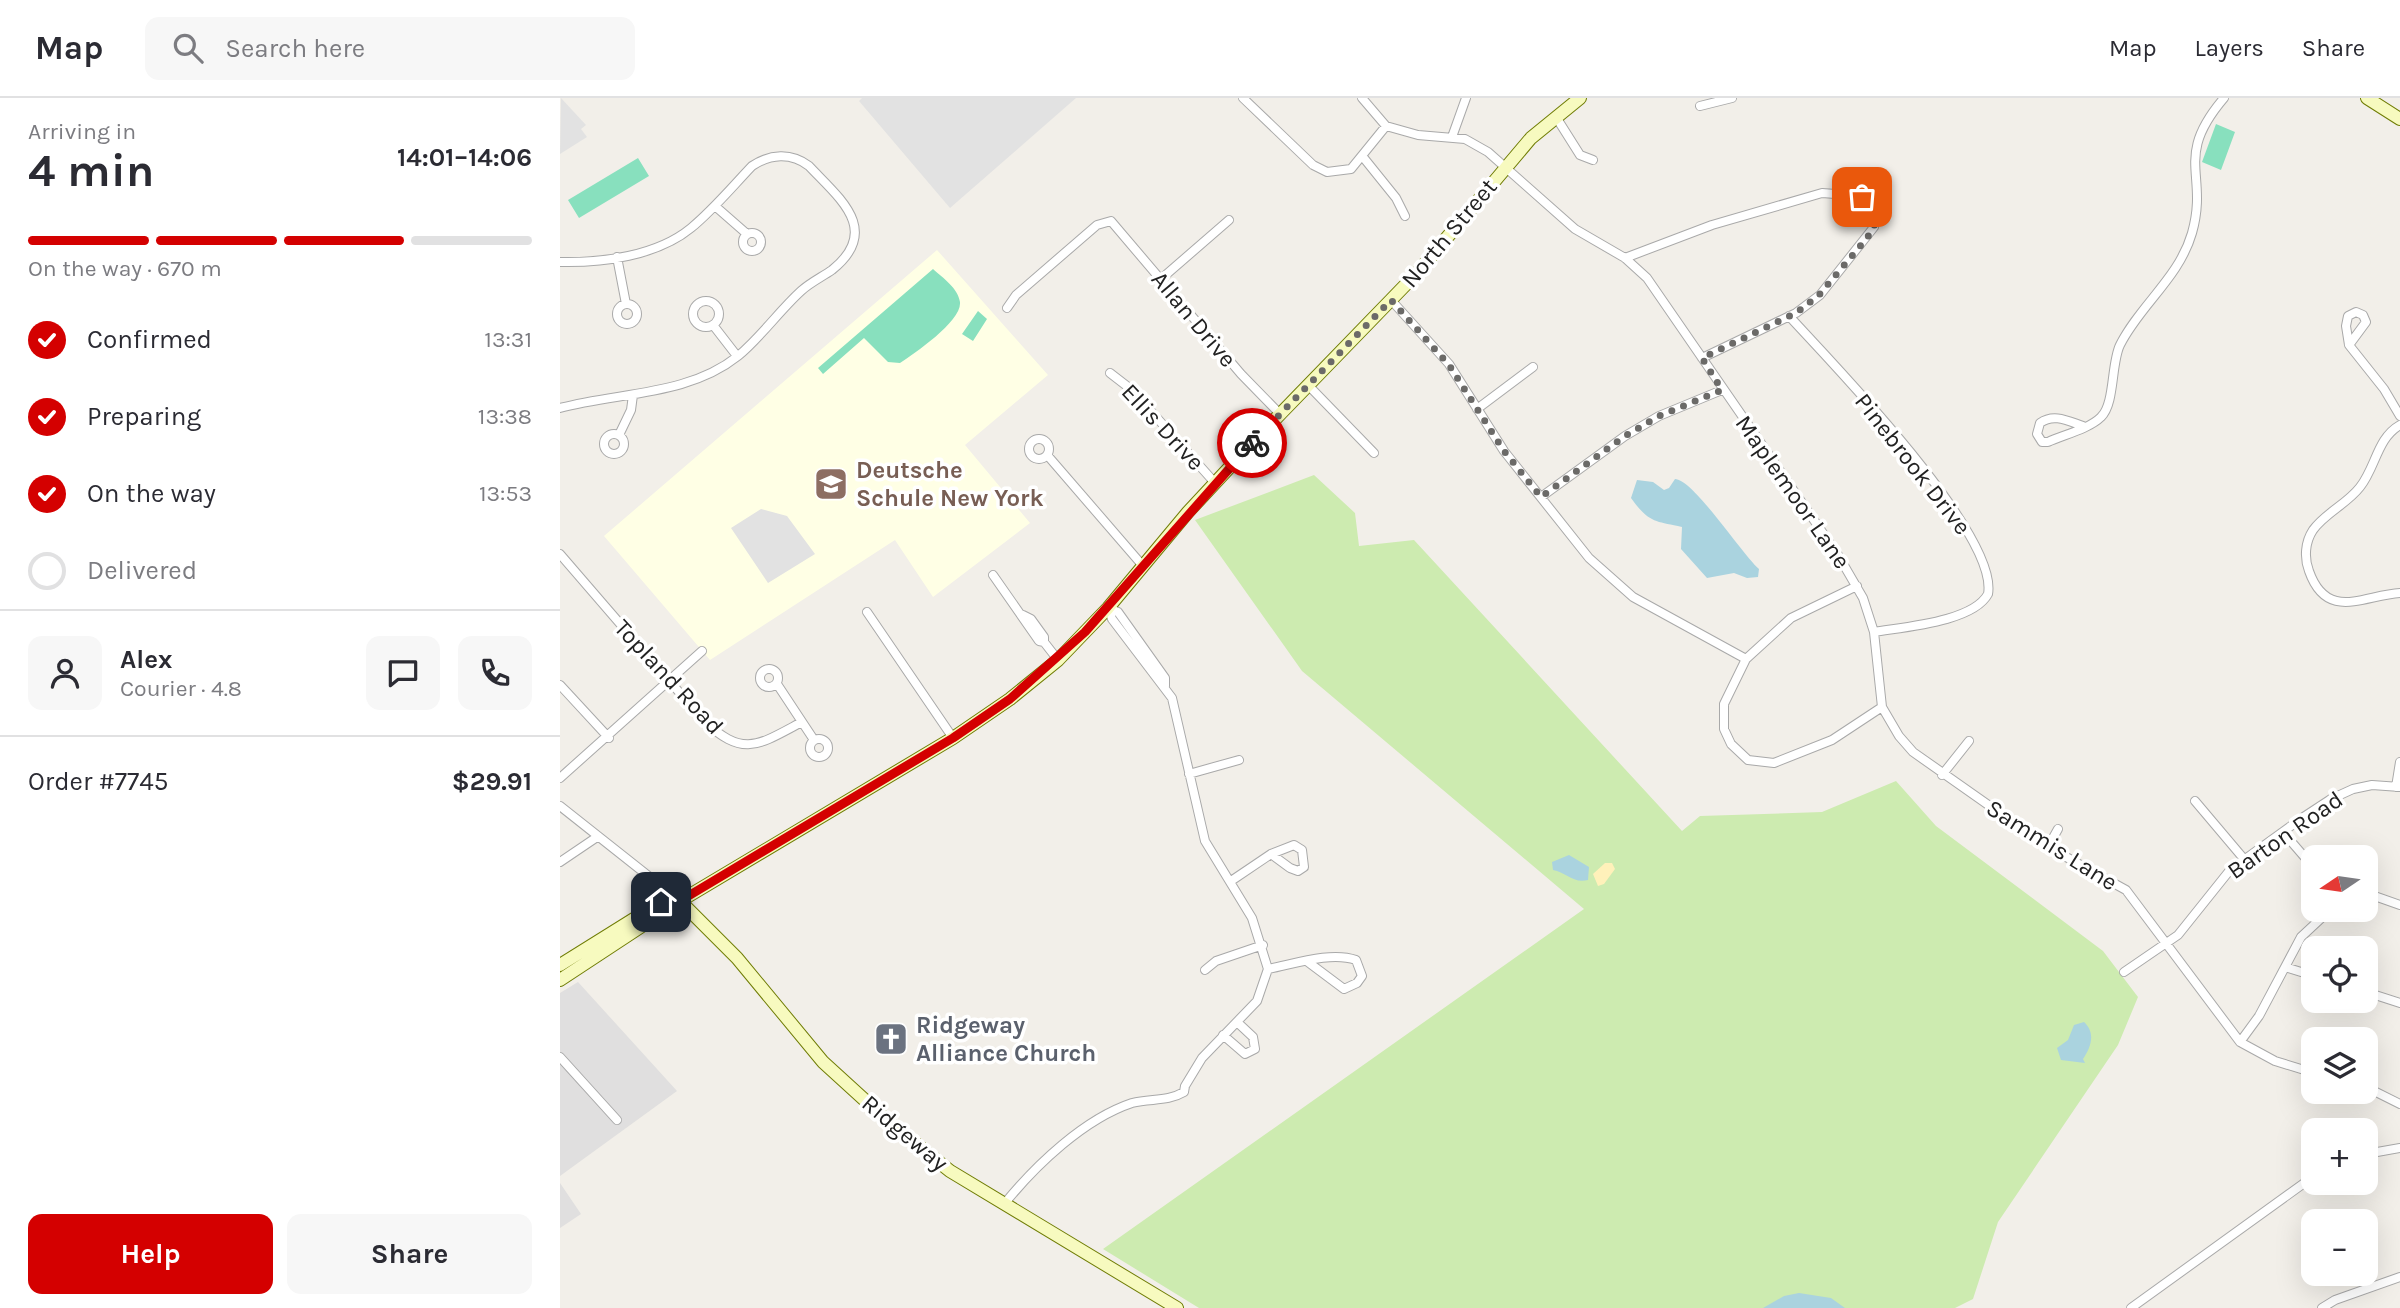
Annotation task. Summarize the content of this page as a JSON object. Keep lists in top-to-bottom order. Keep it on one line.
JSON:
{"streets":{"main road":["North Street","Ridgeway"],"street":["Allan Drive","Ellis Drive","Pinebrook Drive","Maplemoor Lane","Topland Road","Barton Road","Sammis Lane"]},"crossings":[["North Street","Allan Drive"],["North Street","Ellis Drive"],["North Street","Maplemoor Lane"],["North Street","Ridgeway"],["Pinebrook Drive","Maplemoor Lane"],["Maplemoor Lane","Sammis Lane"],["Barton Road","Sammis Lane"]],"places":{"school or university":["Deutsche Schule New York"],"church":["Ridgeway Alliance Church"]},"north":"left","page":{"header":"Map","search":"Search here","nav":["Map","Layers","Share"],"heading":["4 min","Arriving in","14:01–14:06"],"panel":["Alex","Courier · 4.8","Order #7745","$29.91"],"bar":"On the way · 670 m","list":[["Confirmed","13:31"],["Preparing","13:38"],["On the way","13:53"],"Delivered"],"map_buttons":["+","−"],"buttons":["Help","Share"]}}
